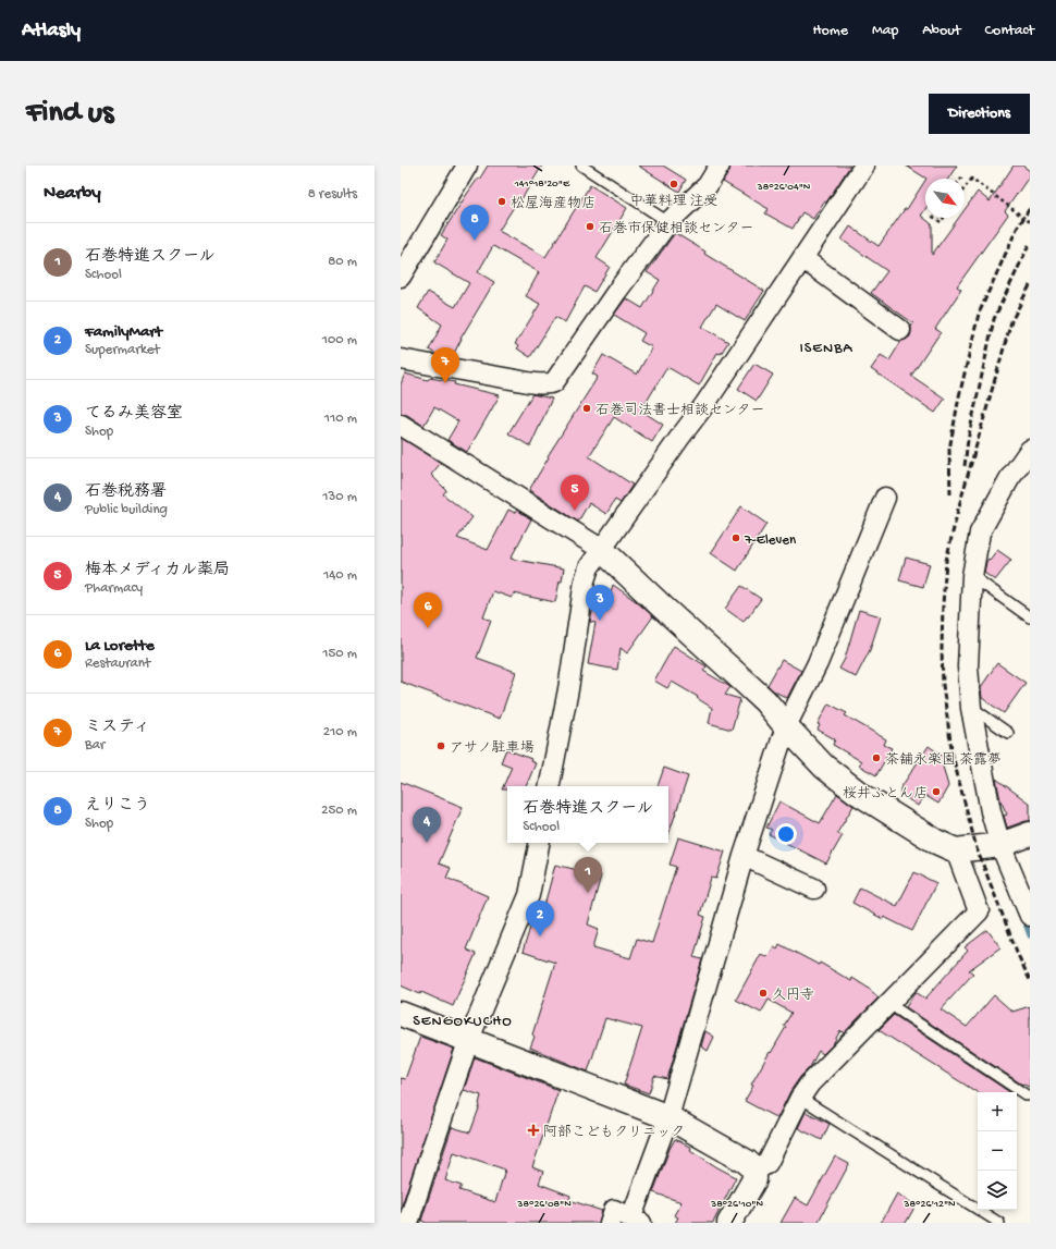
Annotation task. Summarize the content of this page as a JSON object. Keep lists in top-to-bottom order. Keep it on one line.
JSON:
{"districts":["ISENBA","SENGOKUCHO"],"places":{"other":["中華料理 注受","松屋海産物店","石巻市保健相談センター","石巻司法書士相談センター","7-Eleven","アサノ駐車場","茶舗永楽園 茶露夢","桜井ふとん店","久円寺"],"health":["阿部こどもクリニック"]},"north":"bottom right","page":{"header":"Atlasly","nav":["Home","Map","About","Contact"],"buttons":"Directions","title":"Find us","heading":["Nearby","8 results"],"pins":["8","7","5","3","6","4","1","2"],"list":[{"mark":"1","name":"石巻特進スクール","note":"School","value":"80 m"},{"mark":"2","name":"FamilyMart","note":"Supermarket","value":"100 m"},{"mark":"3","name":"てるみ美容室","note":"Shop","value":"110 m"},{"mark":"4","name":"石巻税務署","note":"Public building","value":"130 m"},{"mark":"5","name":"梅本メディカル薬局","note":"Pharmacy","value":"140 m"},{"mark":"6","name":"La Lorette","note":"Restaurant","value":"150 m"},{"mark":"7","name":"ミスティ","note":"Bar","value":"210 m"},{"mark":"8","name":"えりこう","note":"Shop","value":"250 m"}],"popup":["石巻特進スクール","School"],"map_buttons":["+","−"]},"coordinates":["141°18'20\"E","38°26'04\"N","38°26'08\"N","38°26'10\"N","38°26'12\"N"]}
